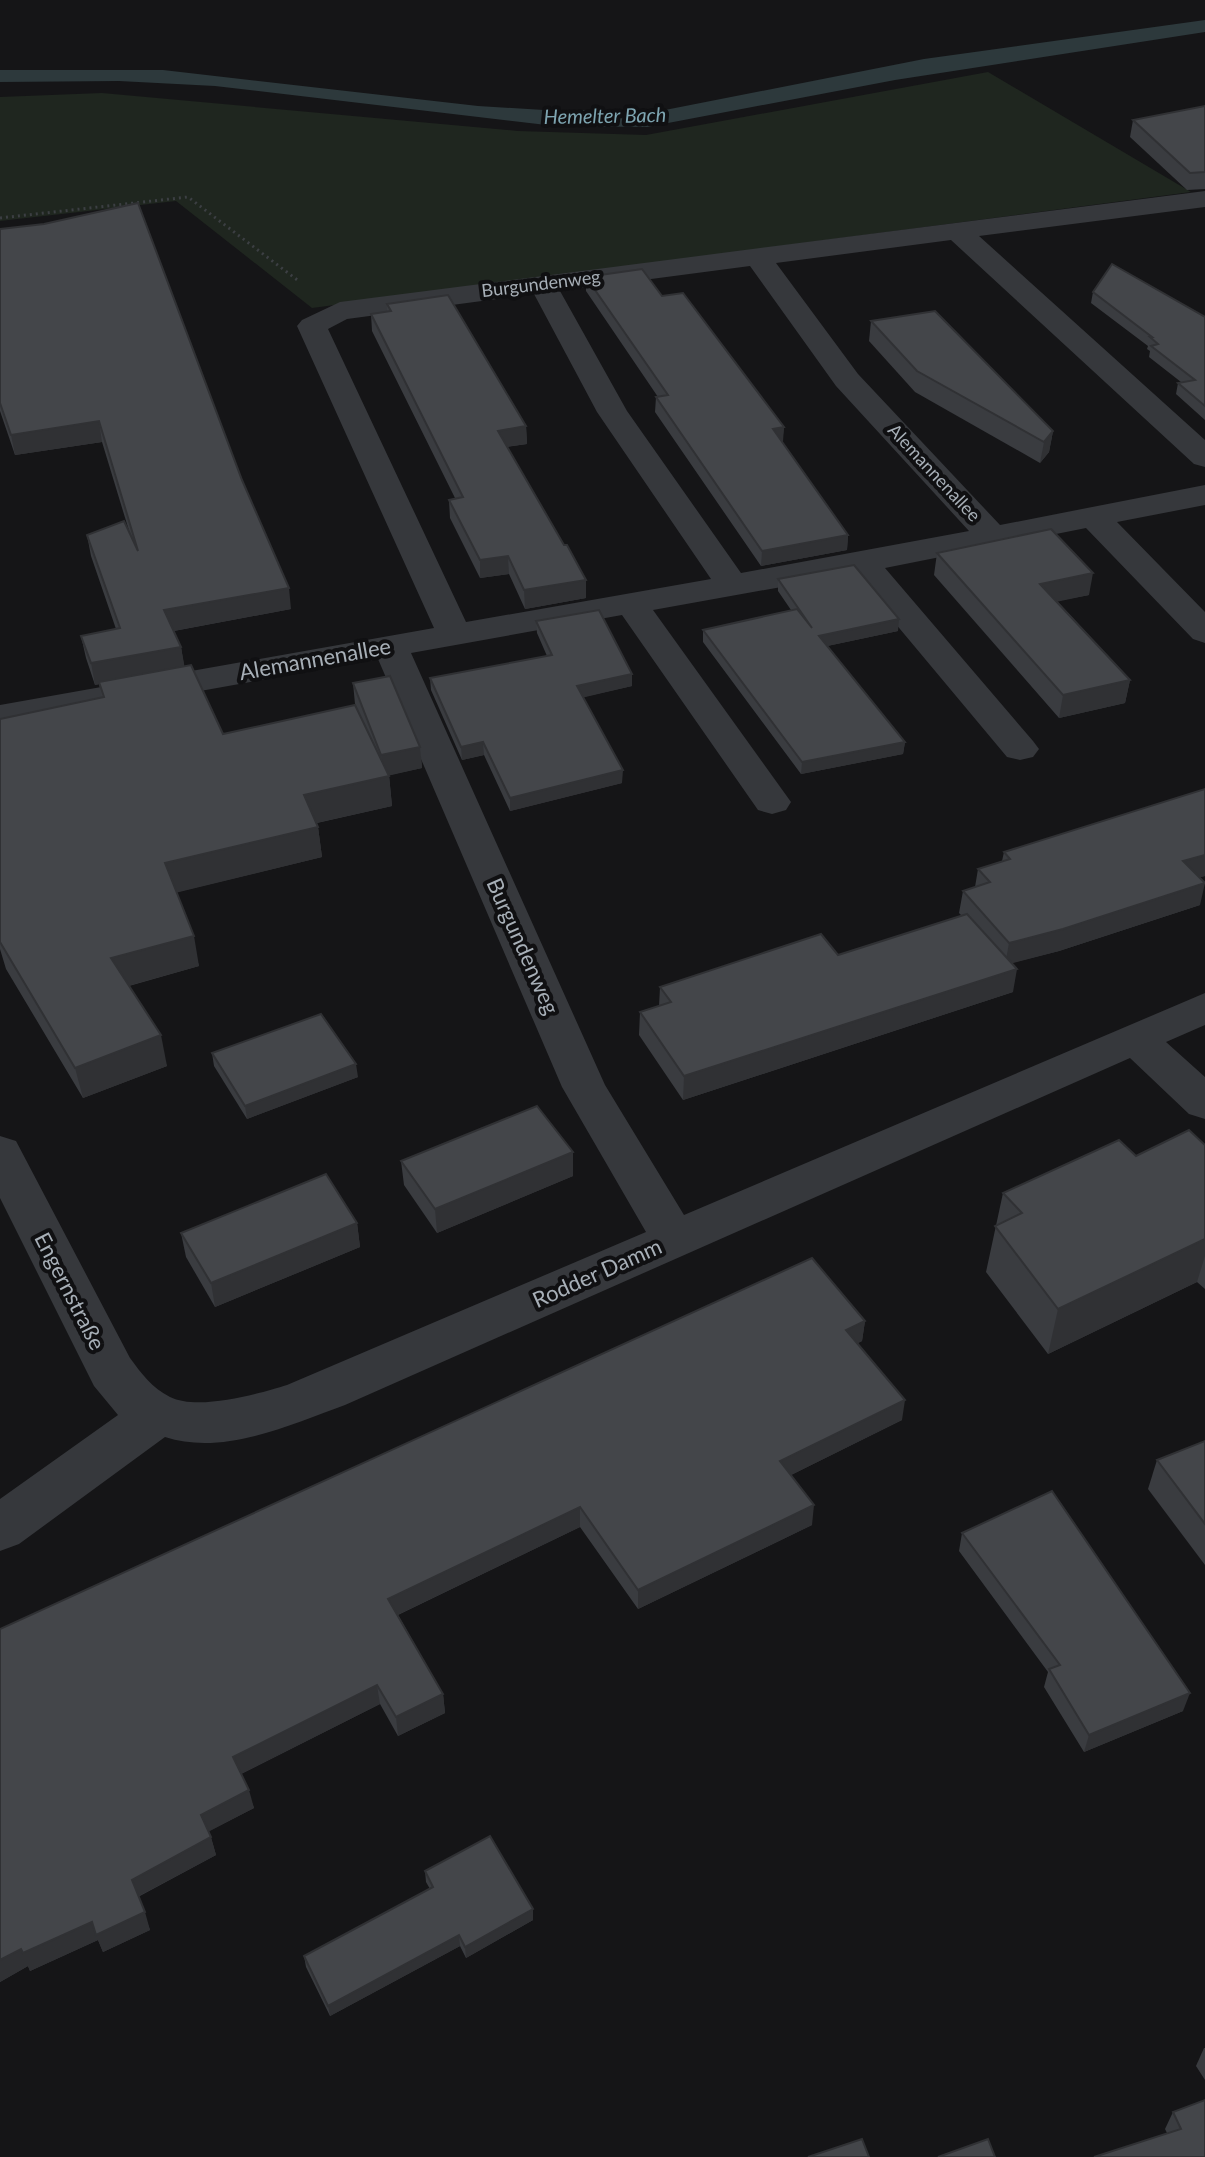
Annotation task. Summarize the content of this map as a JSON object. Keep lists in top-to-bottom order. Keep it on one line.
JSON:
{"streets":{"street":["Burgundenweg","Alemannenallee","Rodder Damm","Engernstraße"]},"crossings":[["Burgundenweg","Alemannenallee"],["Burgundenweg","Rodder Damm"],["Rodder Damm","Engernstraße"]],"water":["Hemelter Bach"]}
